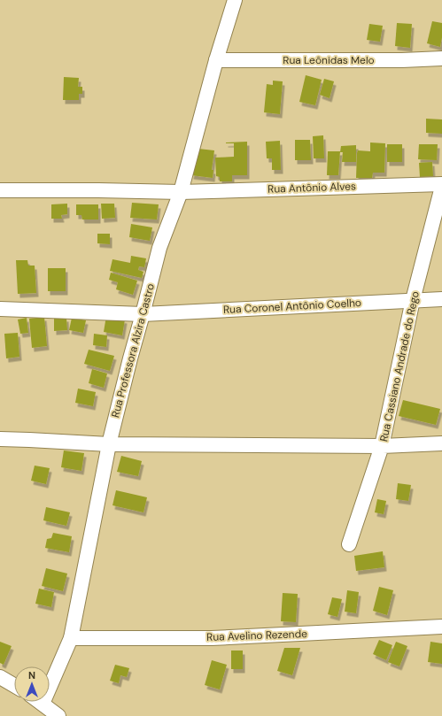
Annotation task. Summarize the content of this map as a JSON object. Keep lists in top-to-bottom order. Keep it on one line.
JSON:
{"streets":{"street":["Rua Leônidas Melo","Rua Antônio Alves","Rua Coronel Antônio Coelho","Rua Professora Alzira Castro","Rua Cassiano Andrade do Rego","Rua Avelino Rezende"]},"crossings":[["Rua Leônidas Melo","Rua Professora Alzira Castro"],["Rua Antônio Alves","Rua Professora Alzira Castro"],["Rua Coronel Antônio Coelho","Rua Professora Alzira Castro"],["Rua Coronel Antônio Coelho","Rua Cassiano Andrade do Rego"],["Rua Professora Alzira Castro","Rua Cassiano Andrade do Rego"],["Rua Professora Alzira Castro","Rua Avelino Rezende"]],"north":"top"}
